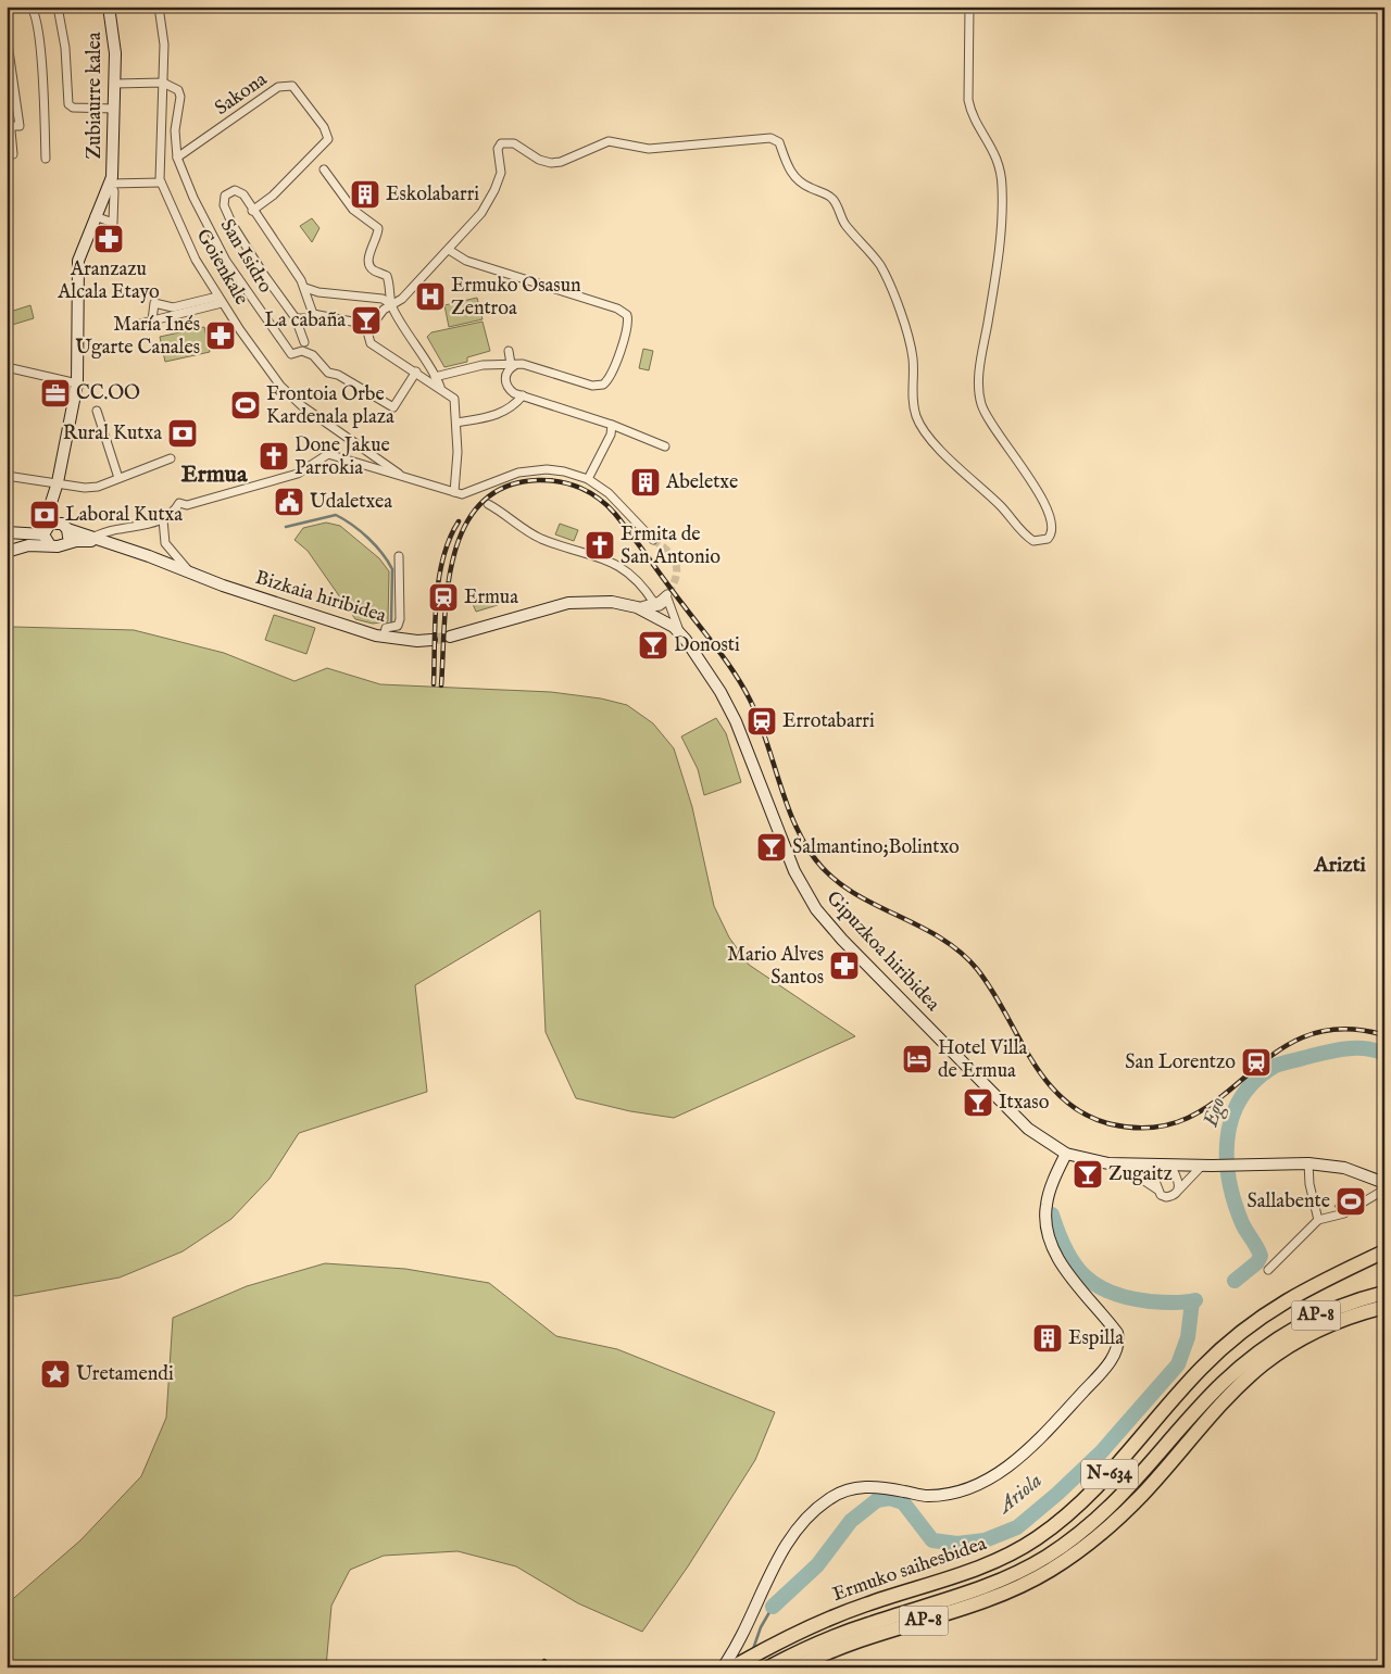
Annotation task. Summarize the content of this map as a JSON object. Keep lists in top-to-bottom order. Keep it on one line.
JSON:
{"streets":{"highway":["AP-8","N-634","Ermuko saihesbidea"],"street":["Sakona","Zubiaurre kalea","San Isidro","Goienkale","Bizkaia hiribidea","Gipuzkoa hiribidea"]},"crossings":[["Sakona","San Isidro"]],"districts":["Ermua","Arizti"],"water":["Ego","Ariola"],"places":{"building":["Eskolabarri","Abeletxe","Espilla"],"pharmacy":["Aranzazu Alcala Etayo","María Inés Ugarte Canales","Mario Alves Santos"],"hospital":["Ermuko Osasun Zentroa"],"bar":["La cabaña","Donosti","Salmantino;Bolintxo","Itxaso","Zugaitz"],"office":["CC.OO"],"sports":["Frontoia Orbe Kardenala plaza","Sallabente"],"bank":["Rural Kutxa","Laboral Kutxa"],"church":["Done Jakue Parrokia","Ermita de San Antonio"],"public building":["Udaletxea"],"station":["Ermua","Errotabarri","San Lorentzo"],"hotel":["Hotel Villa de Ermua"],"place":["Uretamendi"]}}
